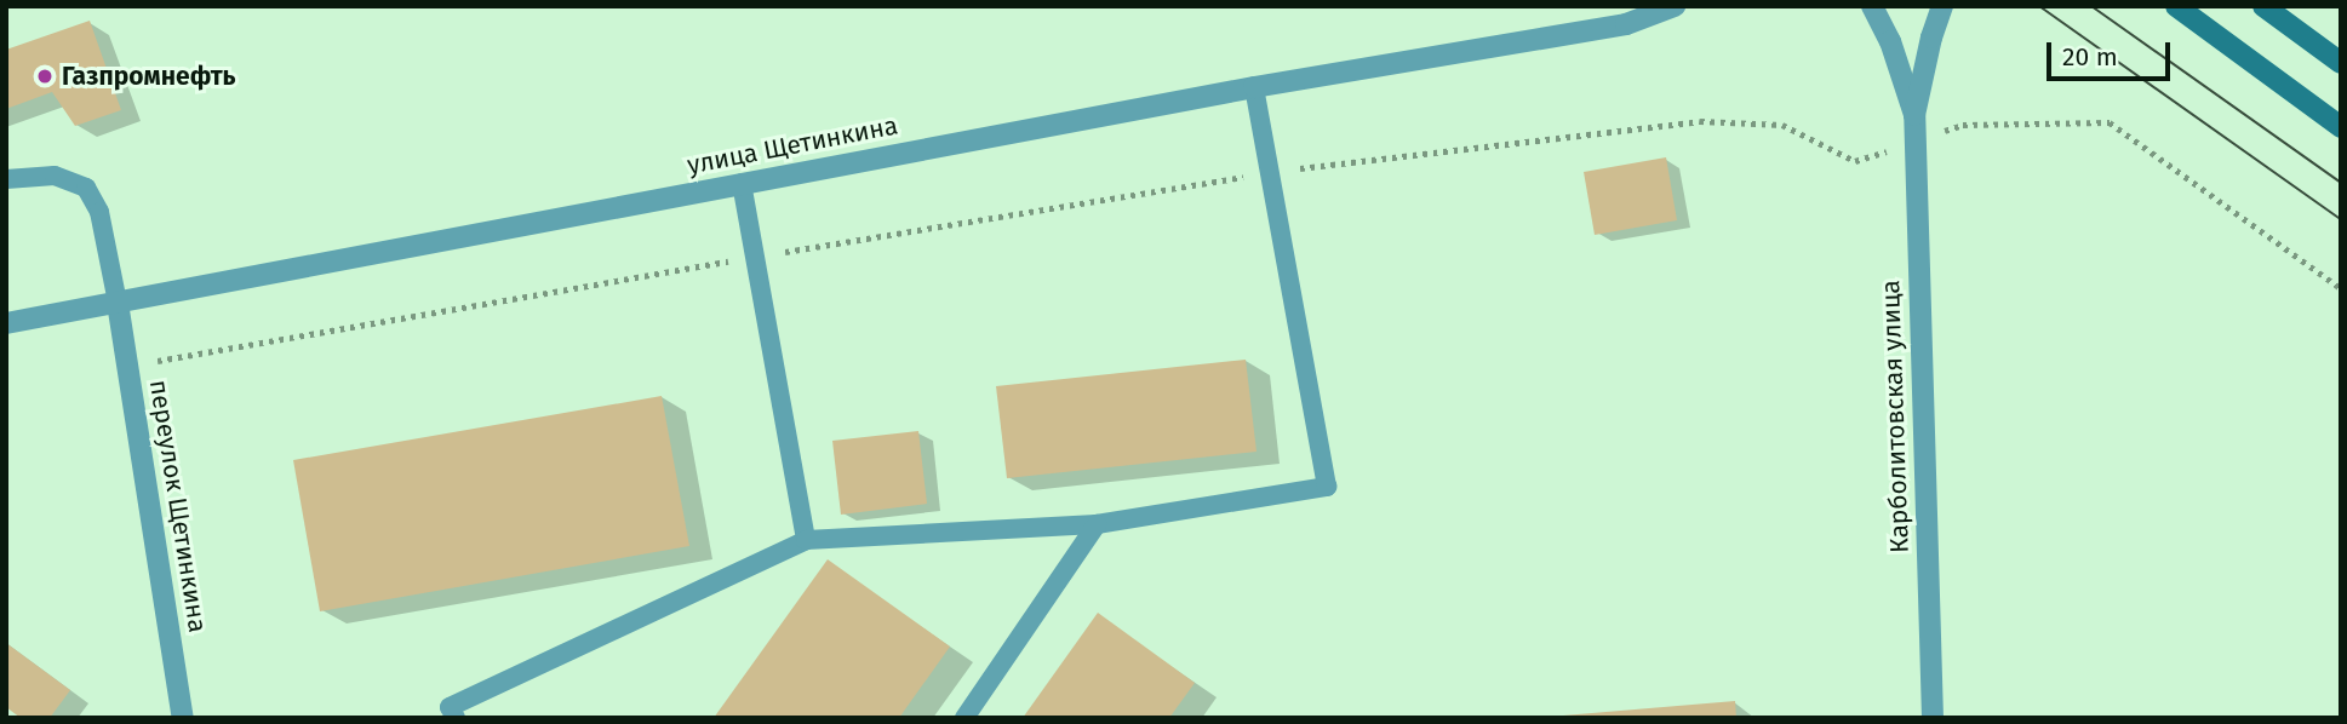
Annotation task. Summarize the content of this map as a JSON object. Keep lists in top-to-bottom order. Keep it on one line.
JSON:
{"streets":{"street":["улица Щетинкина","Карболитовская улица","переулок Щетинкина"]},"crossings":[["улица Щетинкина","переулок Щетинкина"]],"places":["Газпромнефть"],"scale_bar":"20 m"}
